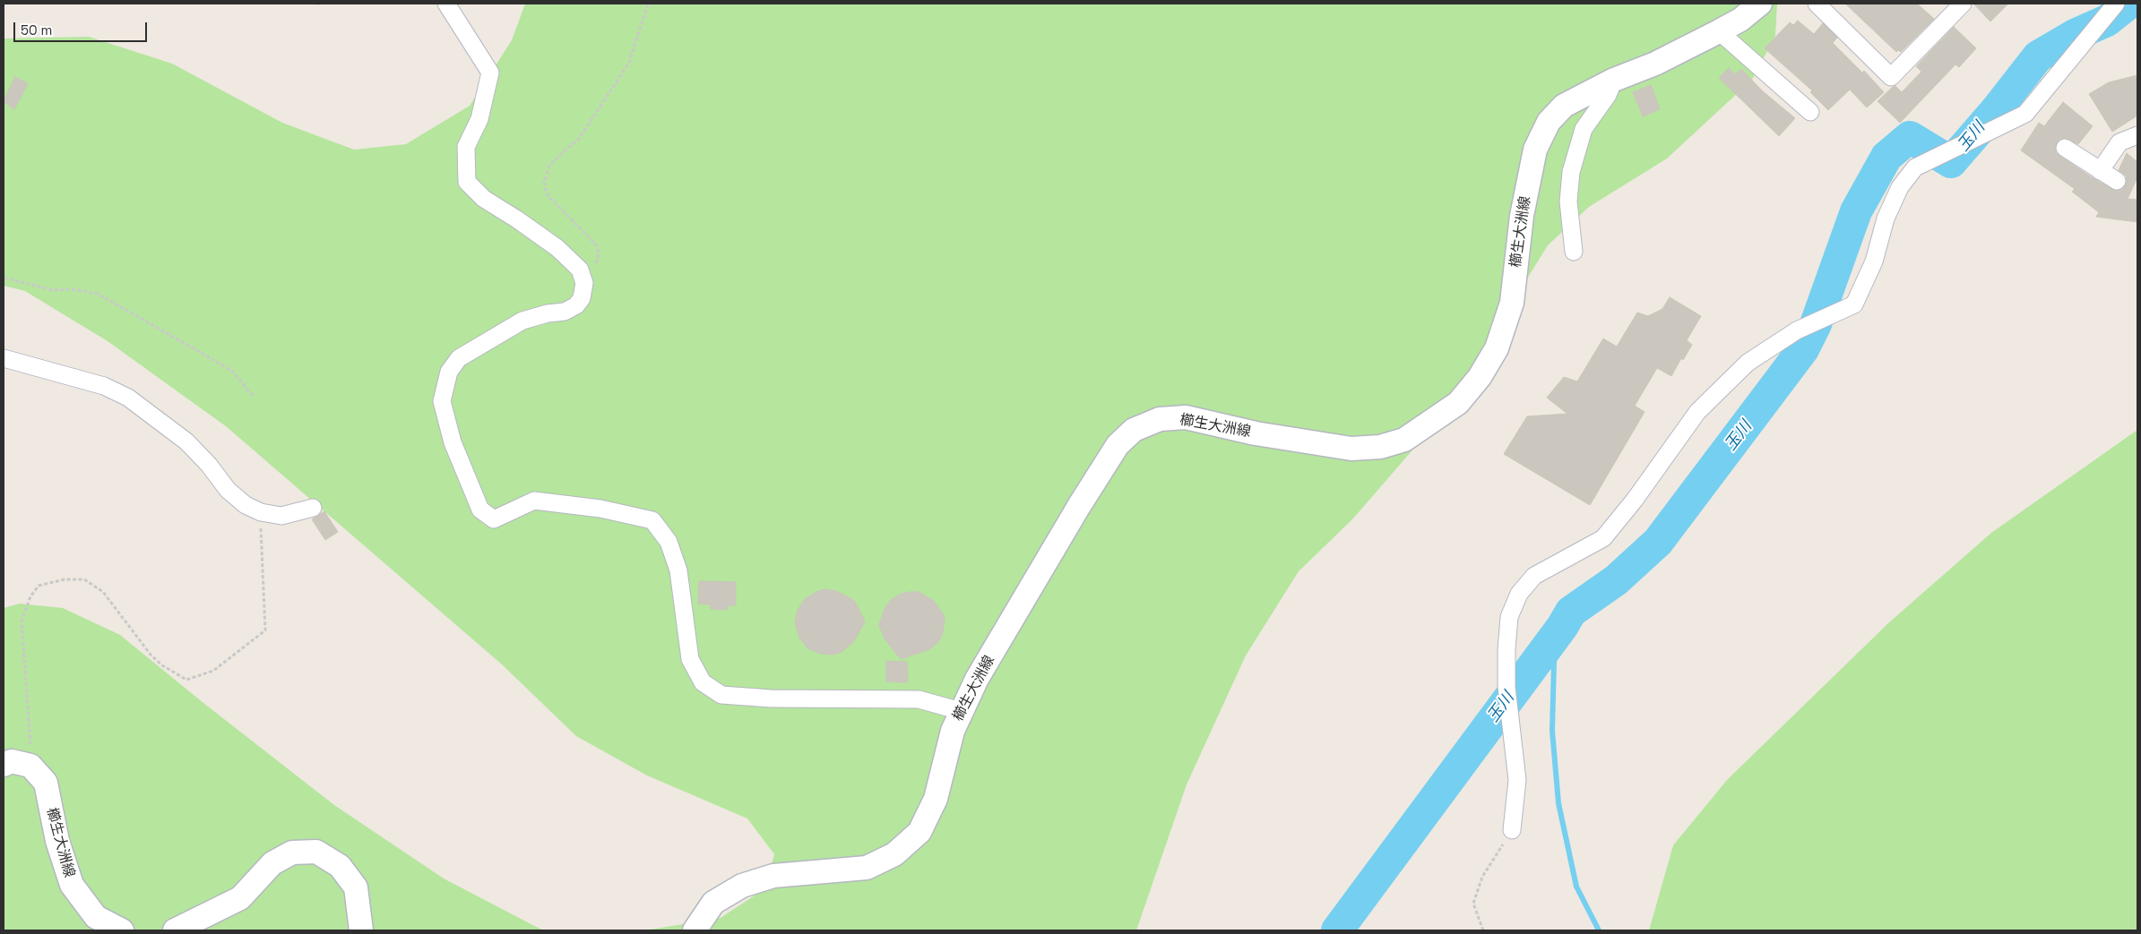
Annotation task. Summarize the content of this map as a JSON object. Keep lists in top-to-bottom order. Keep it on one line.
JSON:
{"streets":{"main road":["櫛生大洲線"]},"water":["玉川"],"scale_bar":"50 m"}
